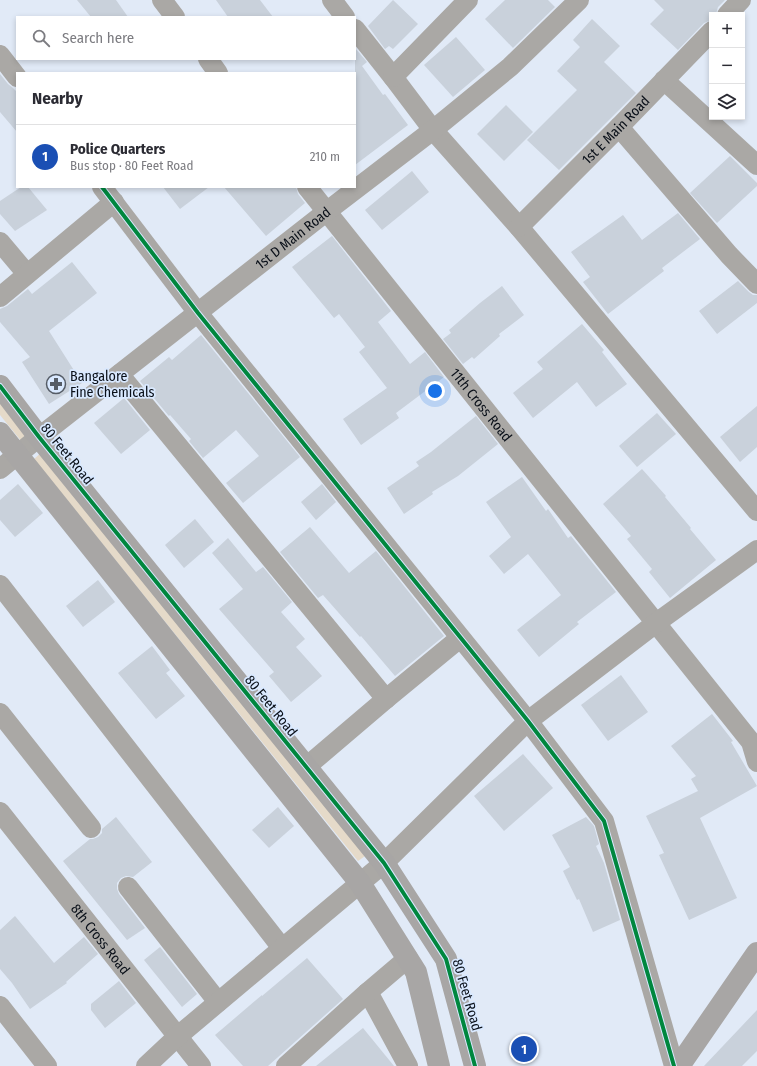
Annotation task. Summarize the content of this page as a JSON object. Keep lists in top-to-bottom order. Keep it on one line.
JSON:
{"streets":{"street":["1st E Main Road","1st D Main Road","11th Cross Road","80 Feet Road","8th Cross Road"]},"crossings":[["1st D Main Road","11th Cross Road"],["1st D Main Road","80 Feet Road"]],"places":{"pharmacy":["Bangalore Fine Chemicals"]},"page":{"map_buttons":["+","−"],"search":"Search here","heading":"Nearby","list":[{"mark":"1","name":"Police Quarters","note":"Bus stop · 80 Feet Road","value":"210 m"}],"pins":"1"}}
